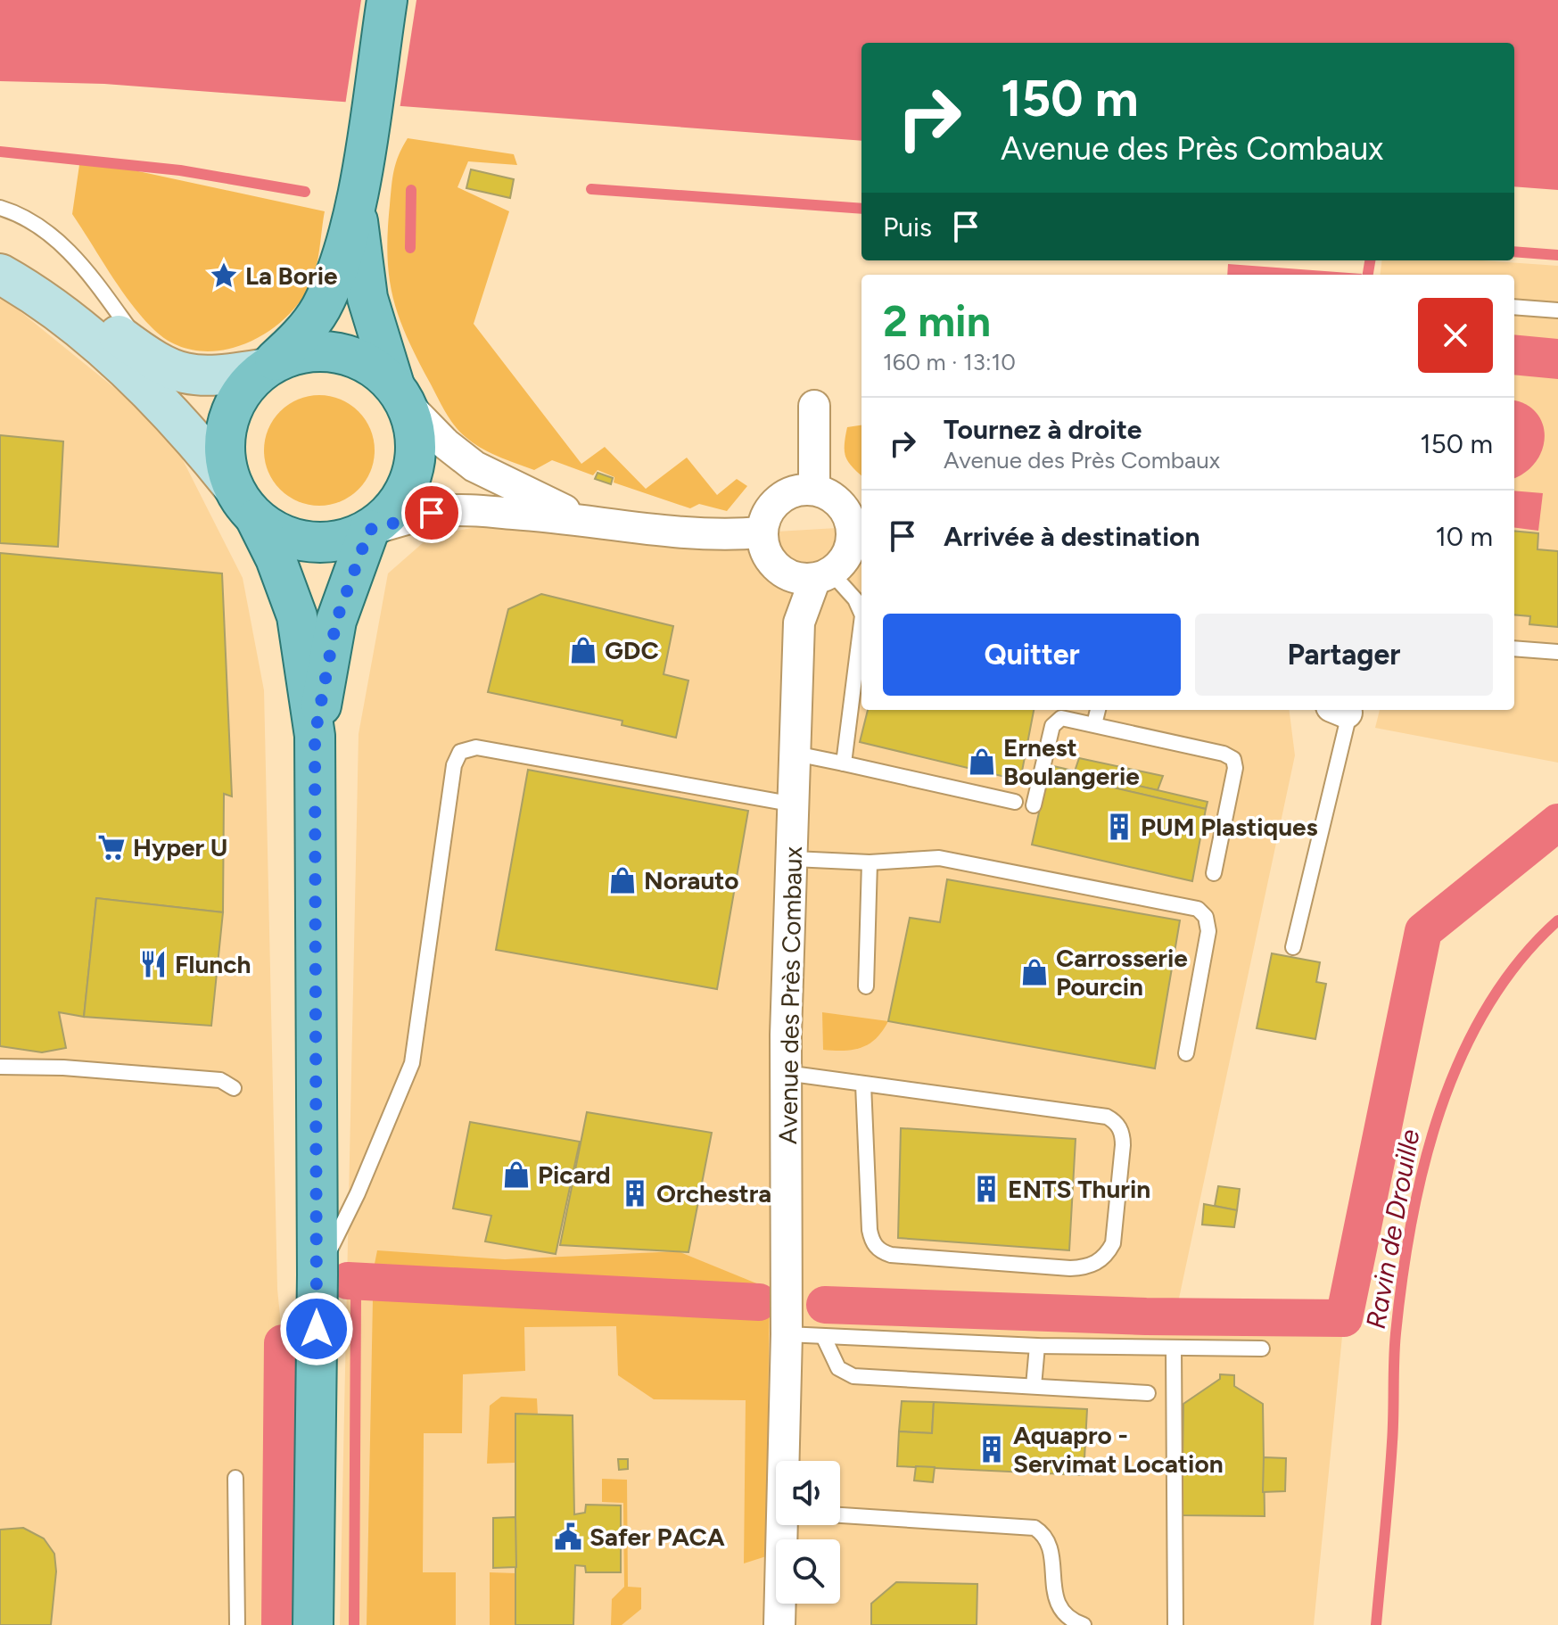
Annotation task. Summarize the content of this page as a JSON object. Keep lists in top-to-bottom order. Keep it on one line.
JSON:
{"streets":{"street":["Avenue des Près Combaux"]},"water":["Ravin de Drouille"],"places":{"place":["La Borie"],"shop":["GDC","Ernest Boulangerie","Norauto","Carrosserie Pourcin","Picard"],"building":["PUM Plastiques","ENTS Thurin","Orchestra","Aquapro - Servimat Location"],"supermarket":["Hyper U"],"restaurant":["Flunch"],"public building":["Safer PACA"]},"page":{"turn":["150 m","Avenue des Près Combaux"],"then":"Puis","heading":["2 min","160 m · 13:10"],"list":[{"name":"Tournez à droite","note":"Avenue des Près Combaux","value":"150 m"},{"name":"Arrivée à destination","value":"10 m"}],"buttons":["Quitter","Partager"]}}
